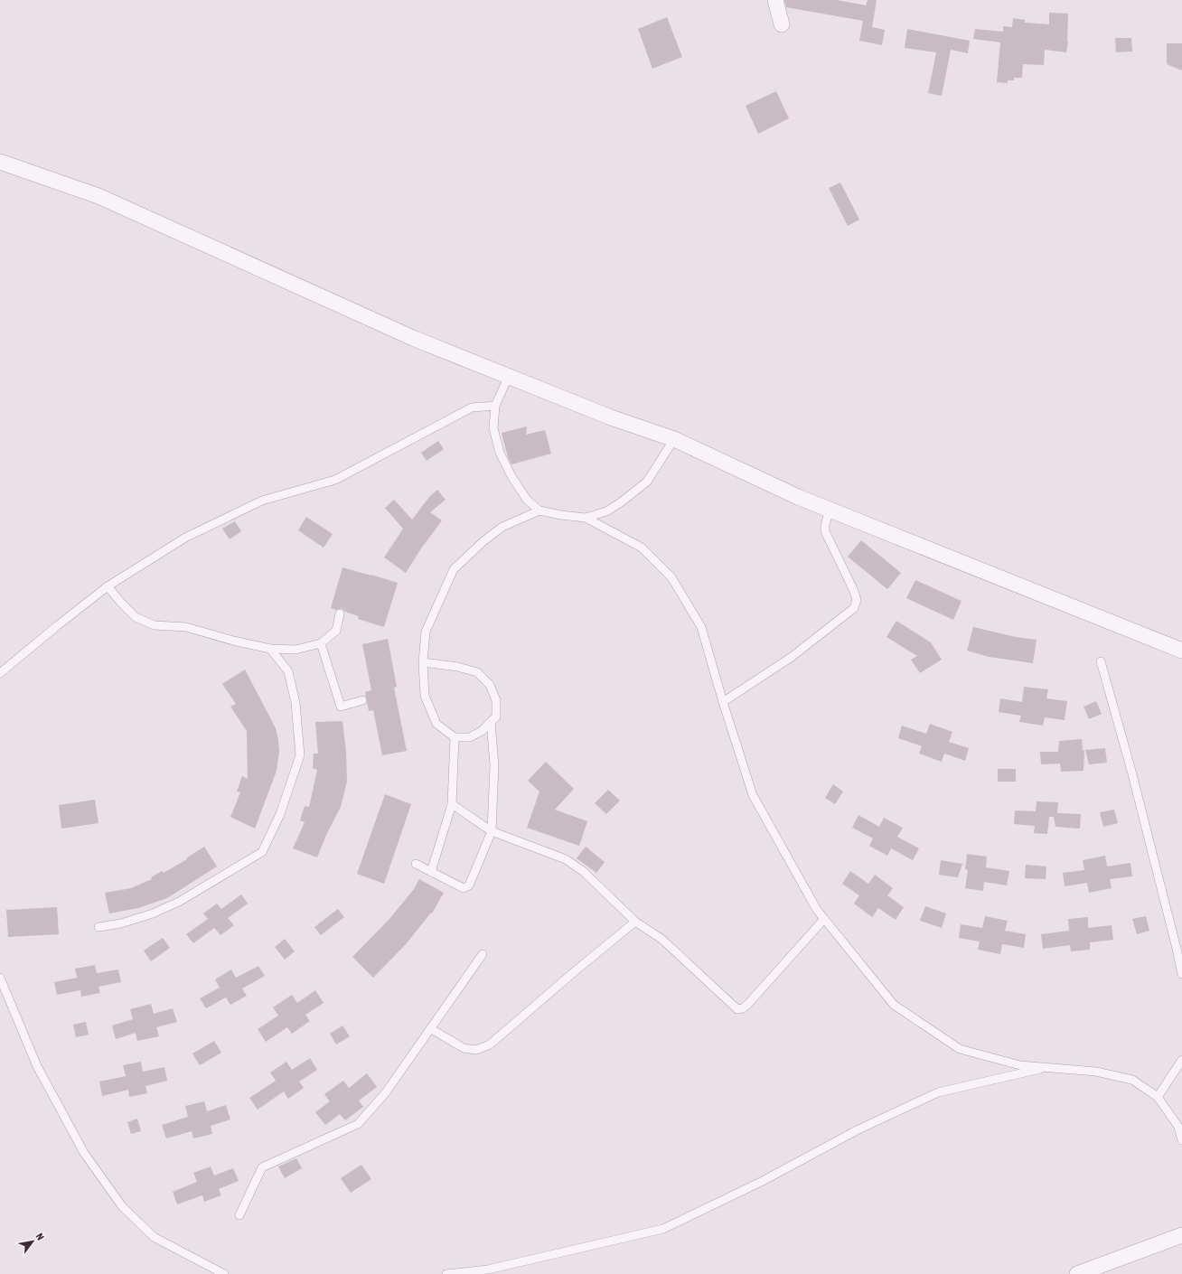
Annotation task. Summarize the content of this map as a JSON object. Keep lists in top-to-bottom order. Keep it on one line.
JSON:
{"north":"top right"}
